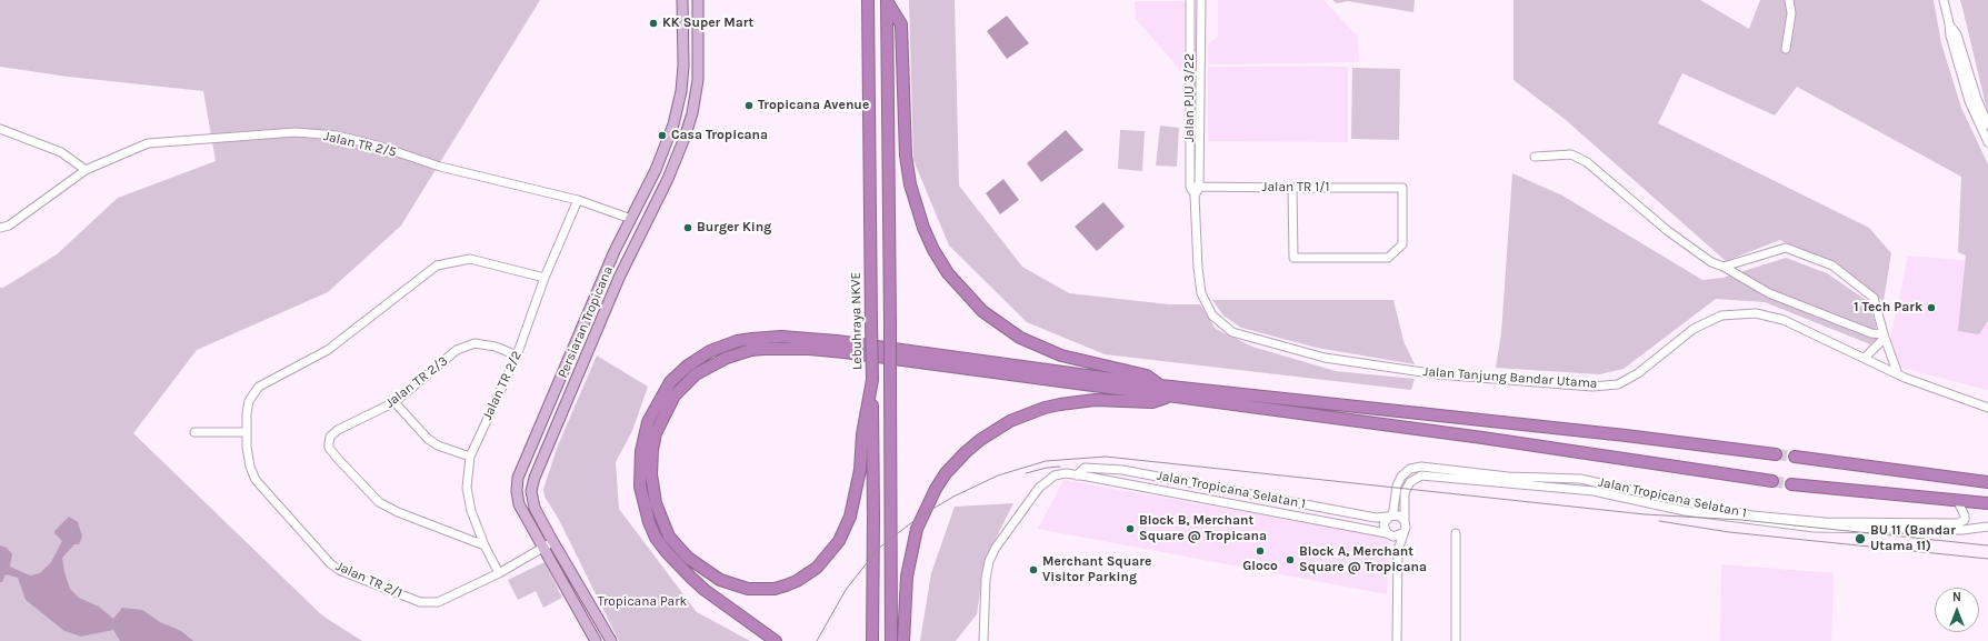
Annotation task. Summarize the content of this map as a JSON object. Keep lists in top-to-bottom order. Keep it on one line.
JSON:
{"streets":{"highway":["Lebuhraya NKVE"],"main road":["Persiaran Tropicana"],"street":["Jalan PJU 3/22","Jalan TR 2/5","Jalan TR 1/1","Jalan Tanjung Bandar Utama","Jalan TR 2/3","Jalan TR 2/2","Jalan Tropicana Selatan 1","Jalan TR 2/1"]},"crossings":[["Jalan PJU 3/22","Jalan TR 1/1"],["Jalan PJU 3/22","Jalan Tanjung Bandar Utama"],["Jalan TR 2/5","Persiaran Tropicana"],["Jalan TR 2/5","Jalan TR 2/2"],["Persiaran Tropicana","Jalan TR 2/1"],["Jalan TR 2/3","Jalan TR 2/2"],["Jalan TR 2/2","Jalan TR 2/1"]],"parks":["Tropicana Park"],"places":["KK Super Mart","Tropicana Avenue","Casa Tropicana","Burger King","1 Tech Park","Block B, Merchant Square @ Tropicana","BU 11 (Bandar Utama 11)","Gloco","Block A, Merchant Square @ Tropicana","Merchant Square Visitor Parking"],"north":"top"}
